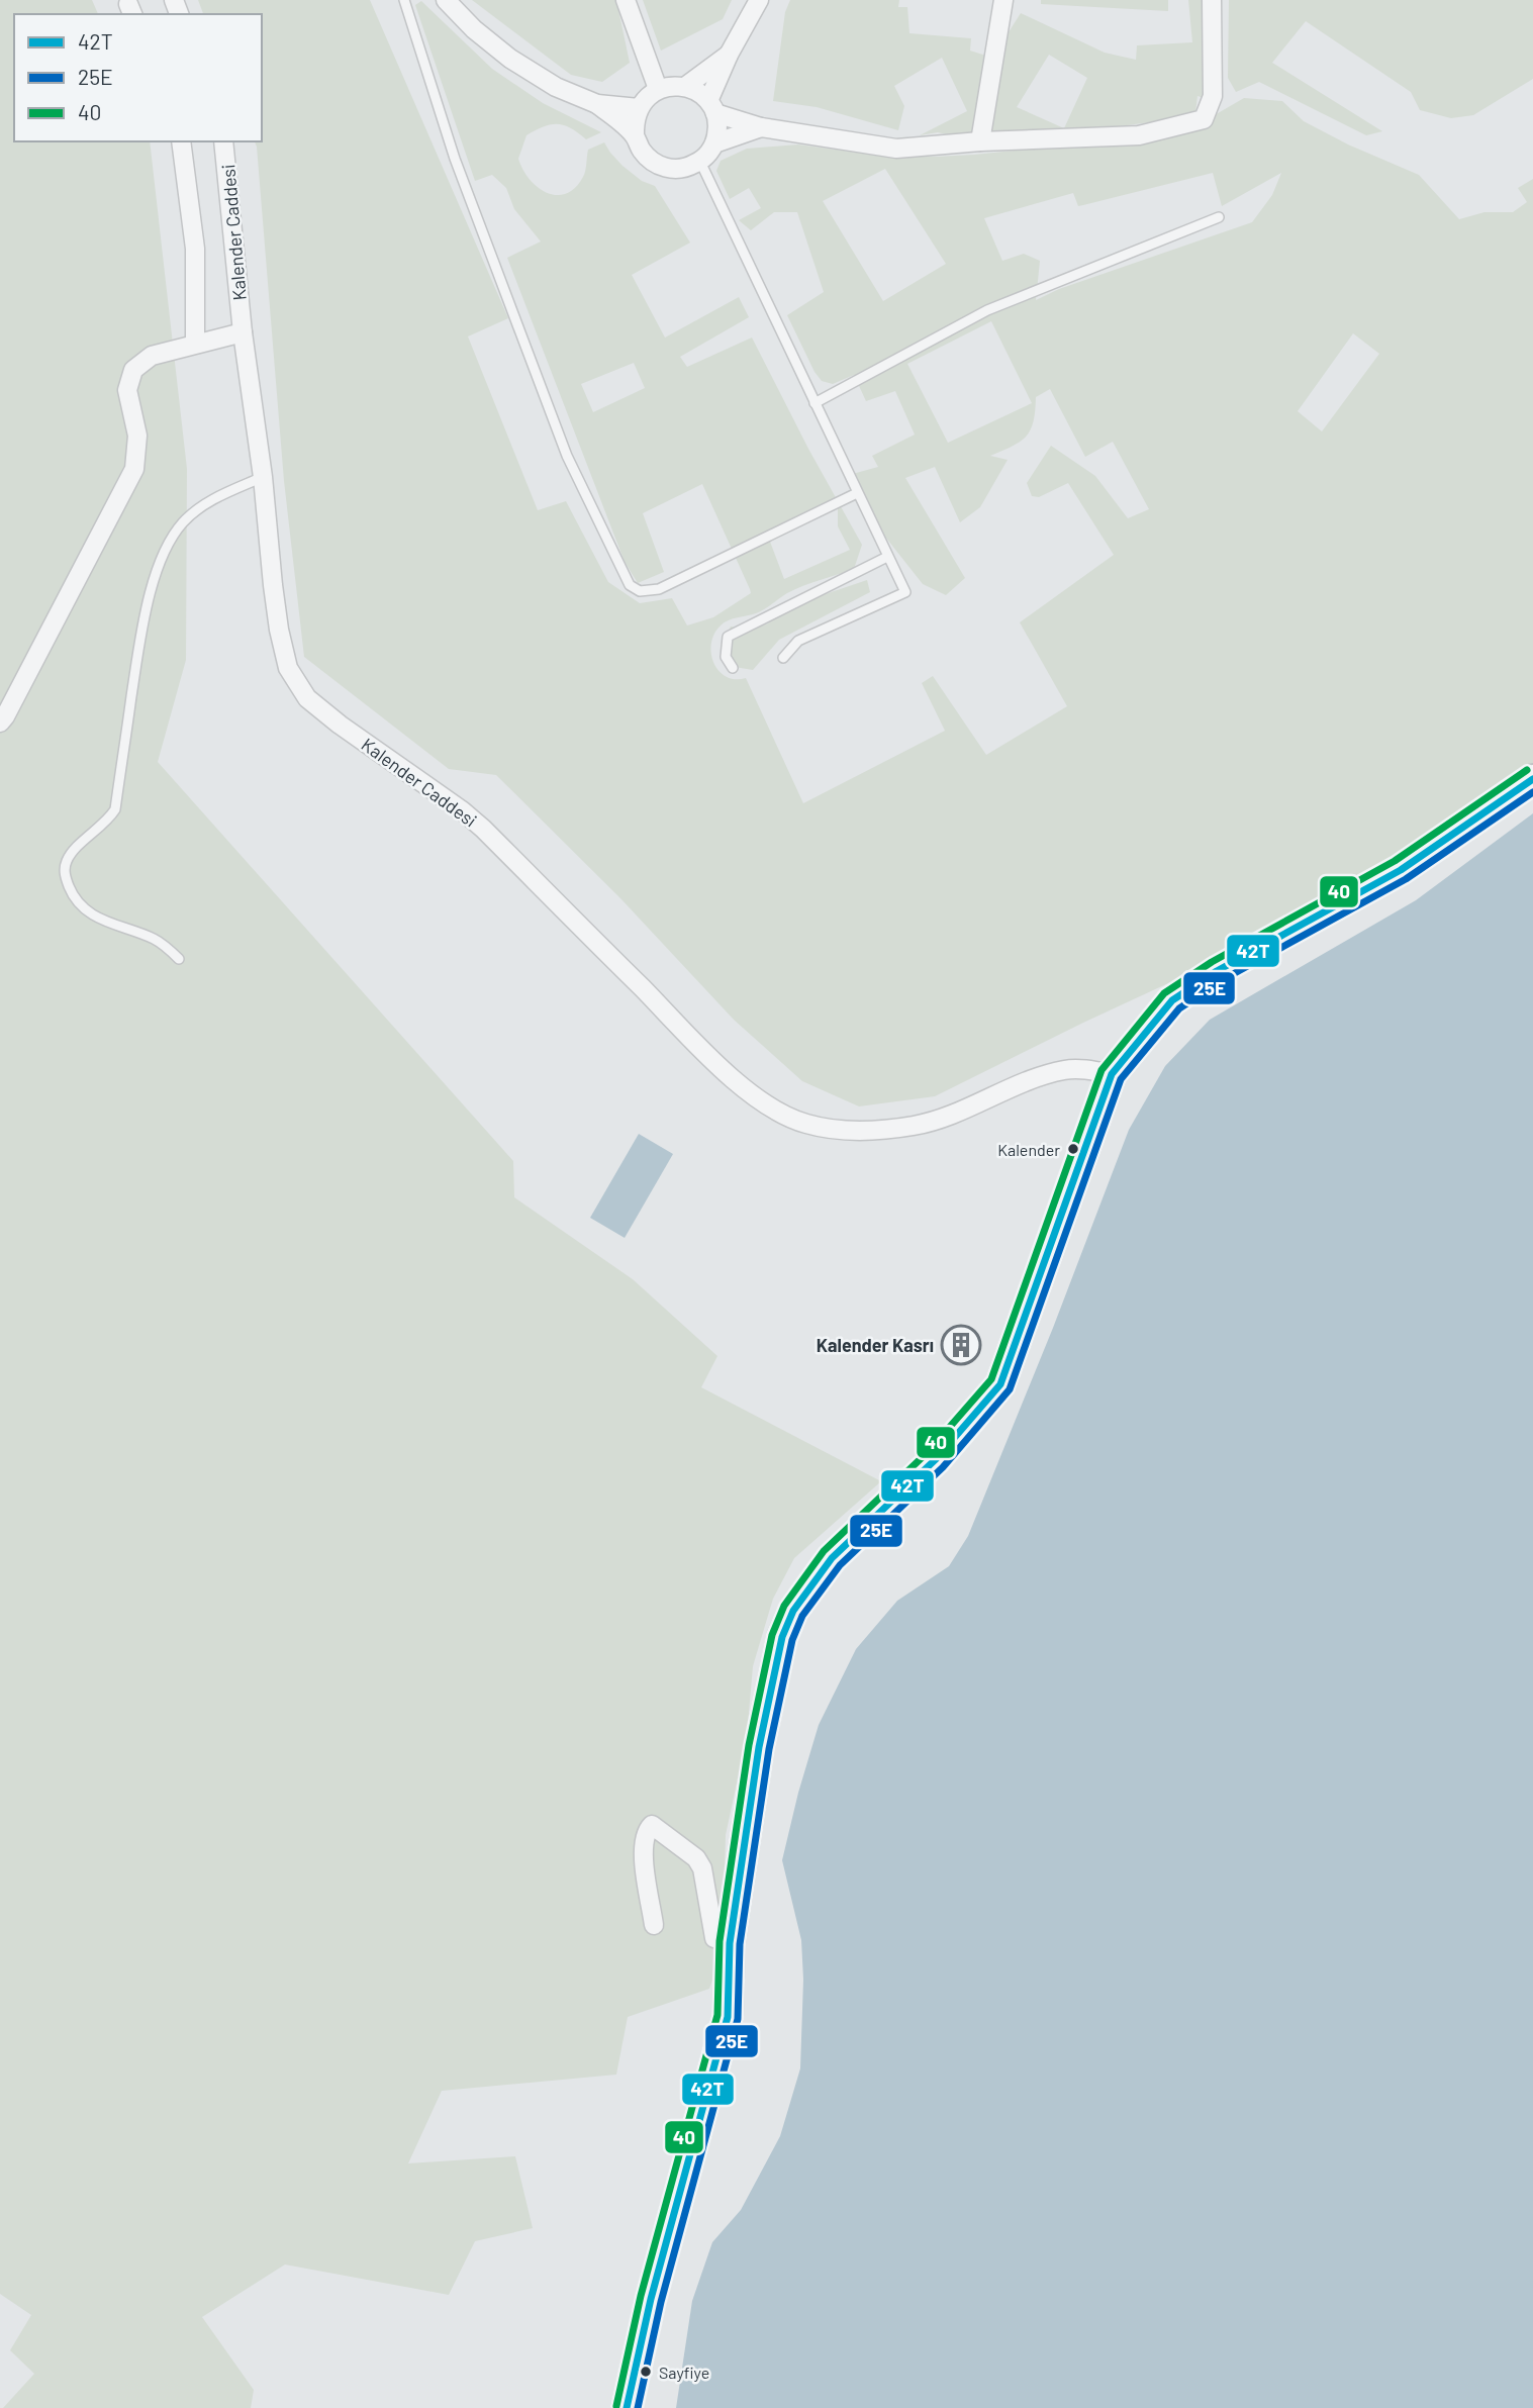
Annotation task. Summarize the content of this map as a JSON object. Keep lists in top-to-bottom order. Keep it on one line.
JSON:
{"streets":{"street":["Kalender Caddesi"]},"places":{"other":["Kalender","Sayfiye"],"building":["Kalender Kasrı"]},"lines":["transit line 40","transit line 42T","transit line 25E"],"legend":["42T","25E","40"]}
